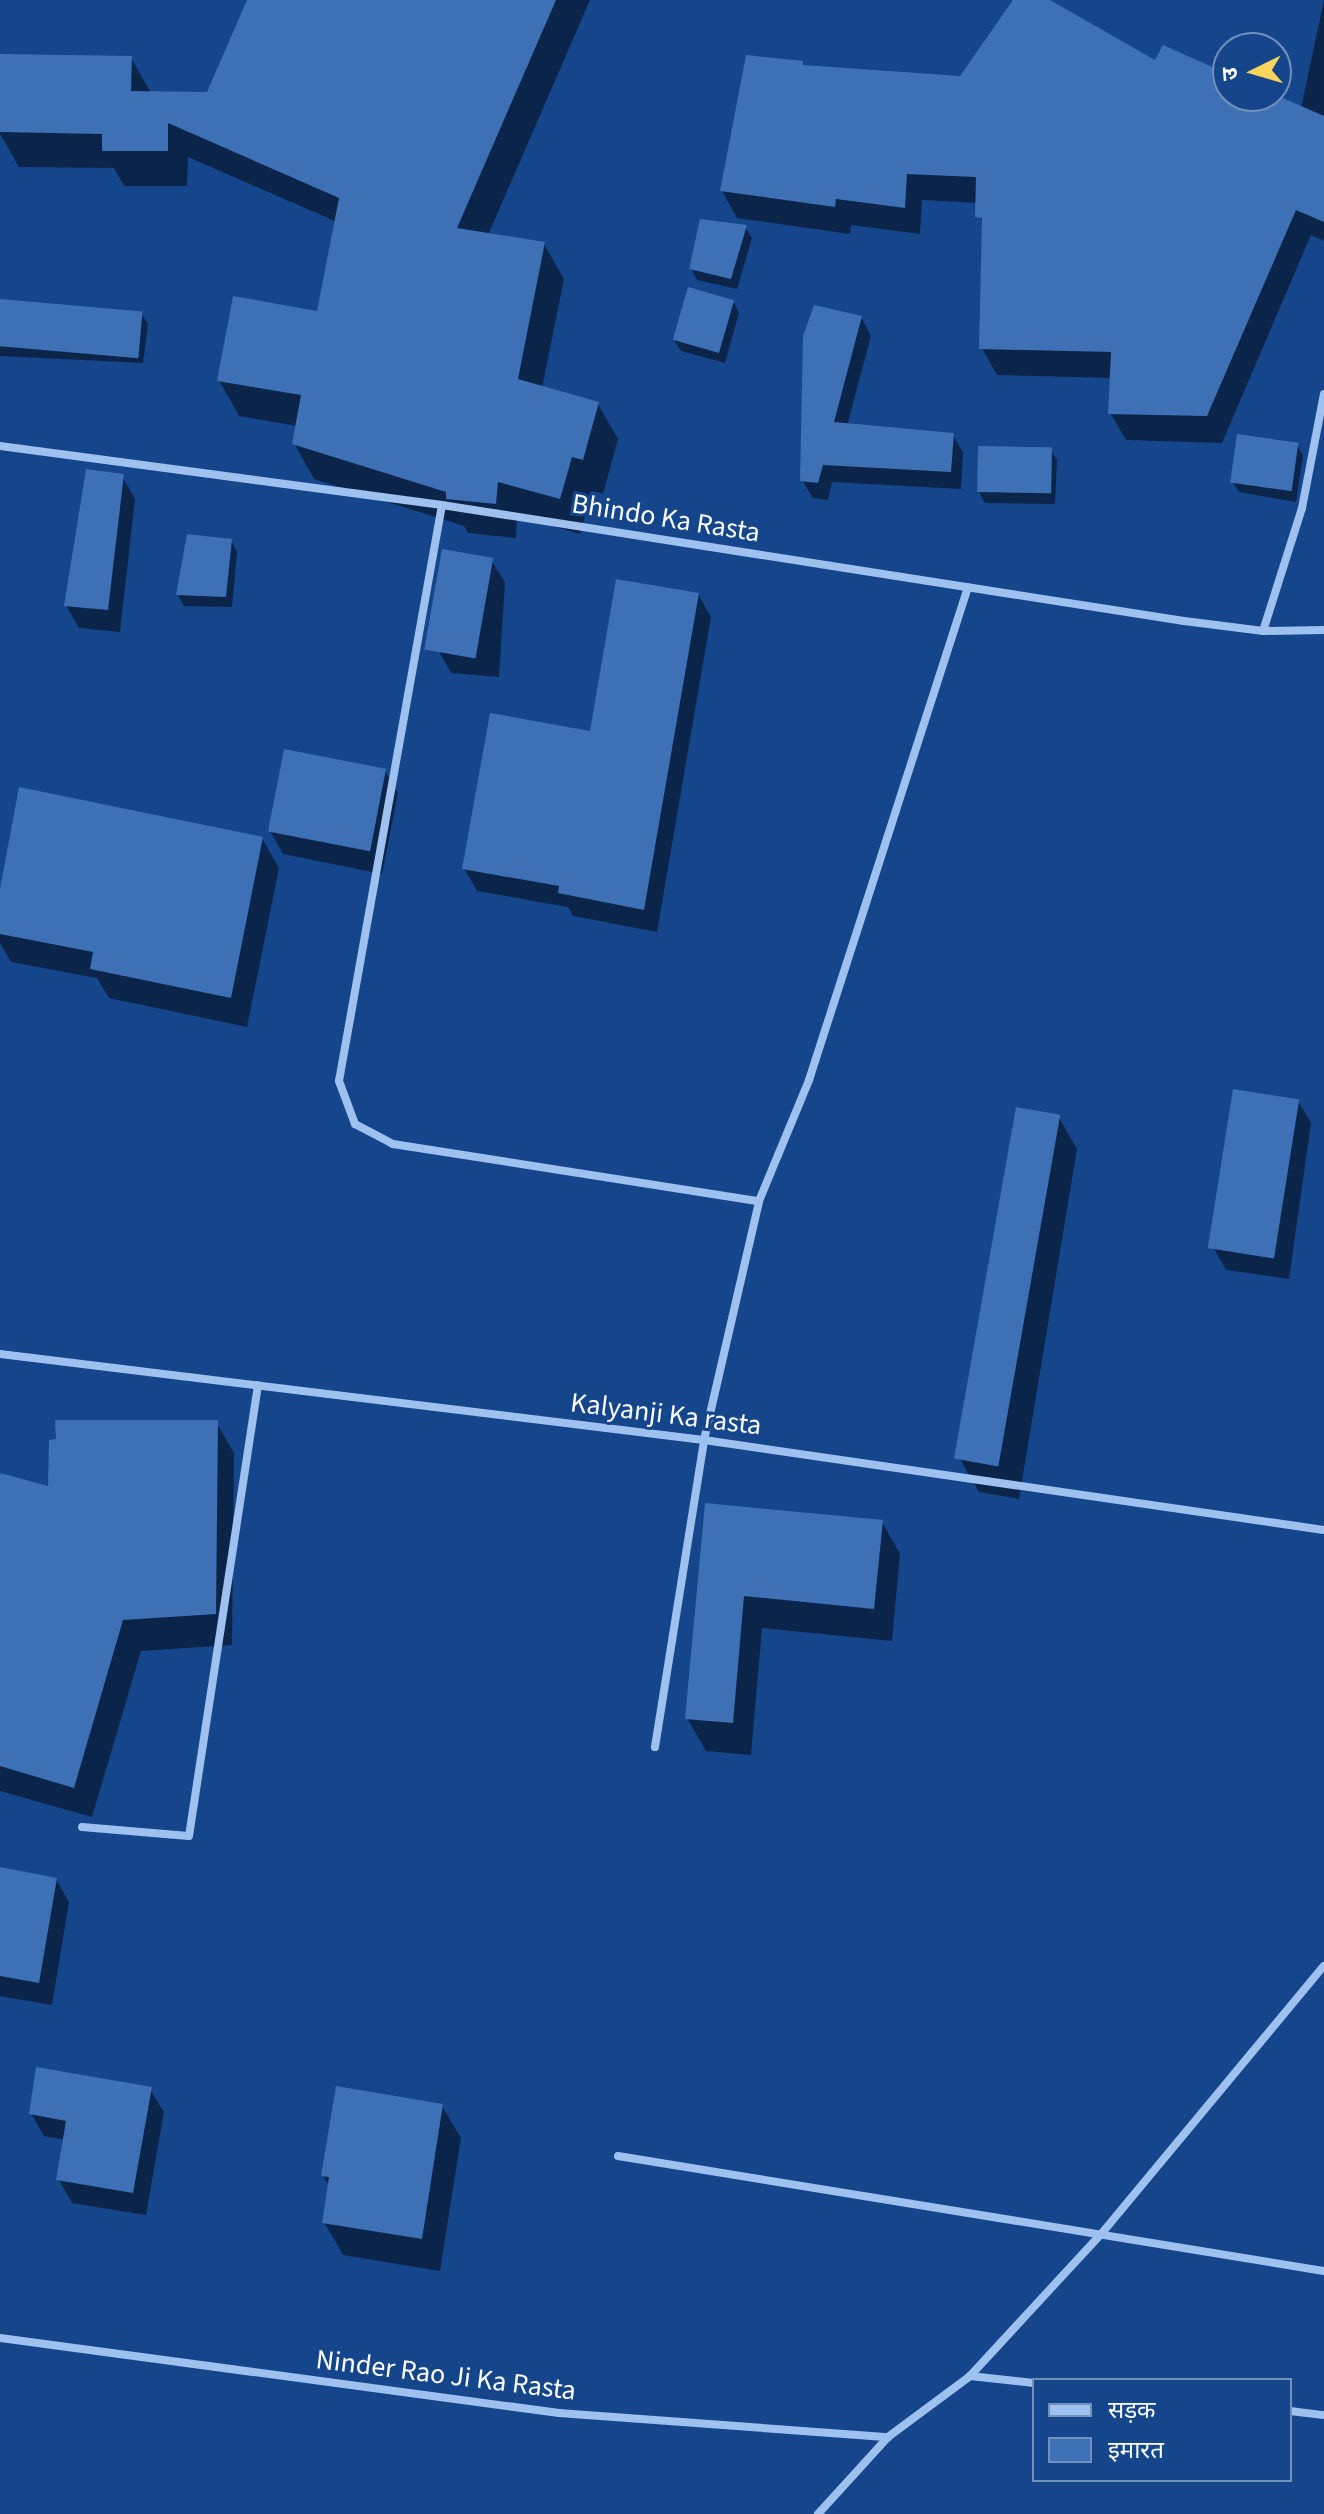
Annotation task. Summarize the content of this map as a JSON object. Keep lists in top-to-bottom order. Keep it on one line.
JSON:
{"streets":{"street":["Bhindo Ka Rasta","Kalyanji Ka rasta","Ninder Rao Ji Ka Rasta"]},"legend":["सड़क","इमारत"],"north":"left"}
